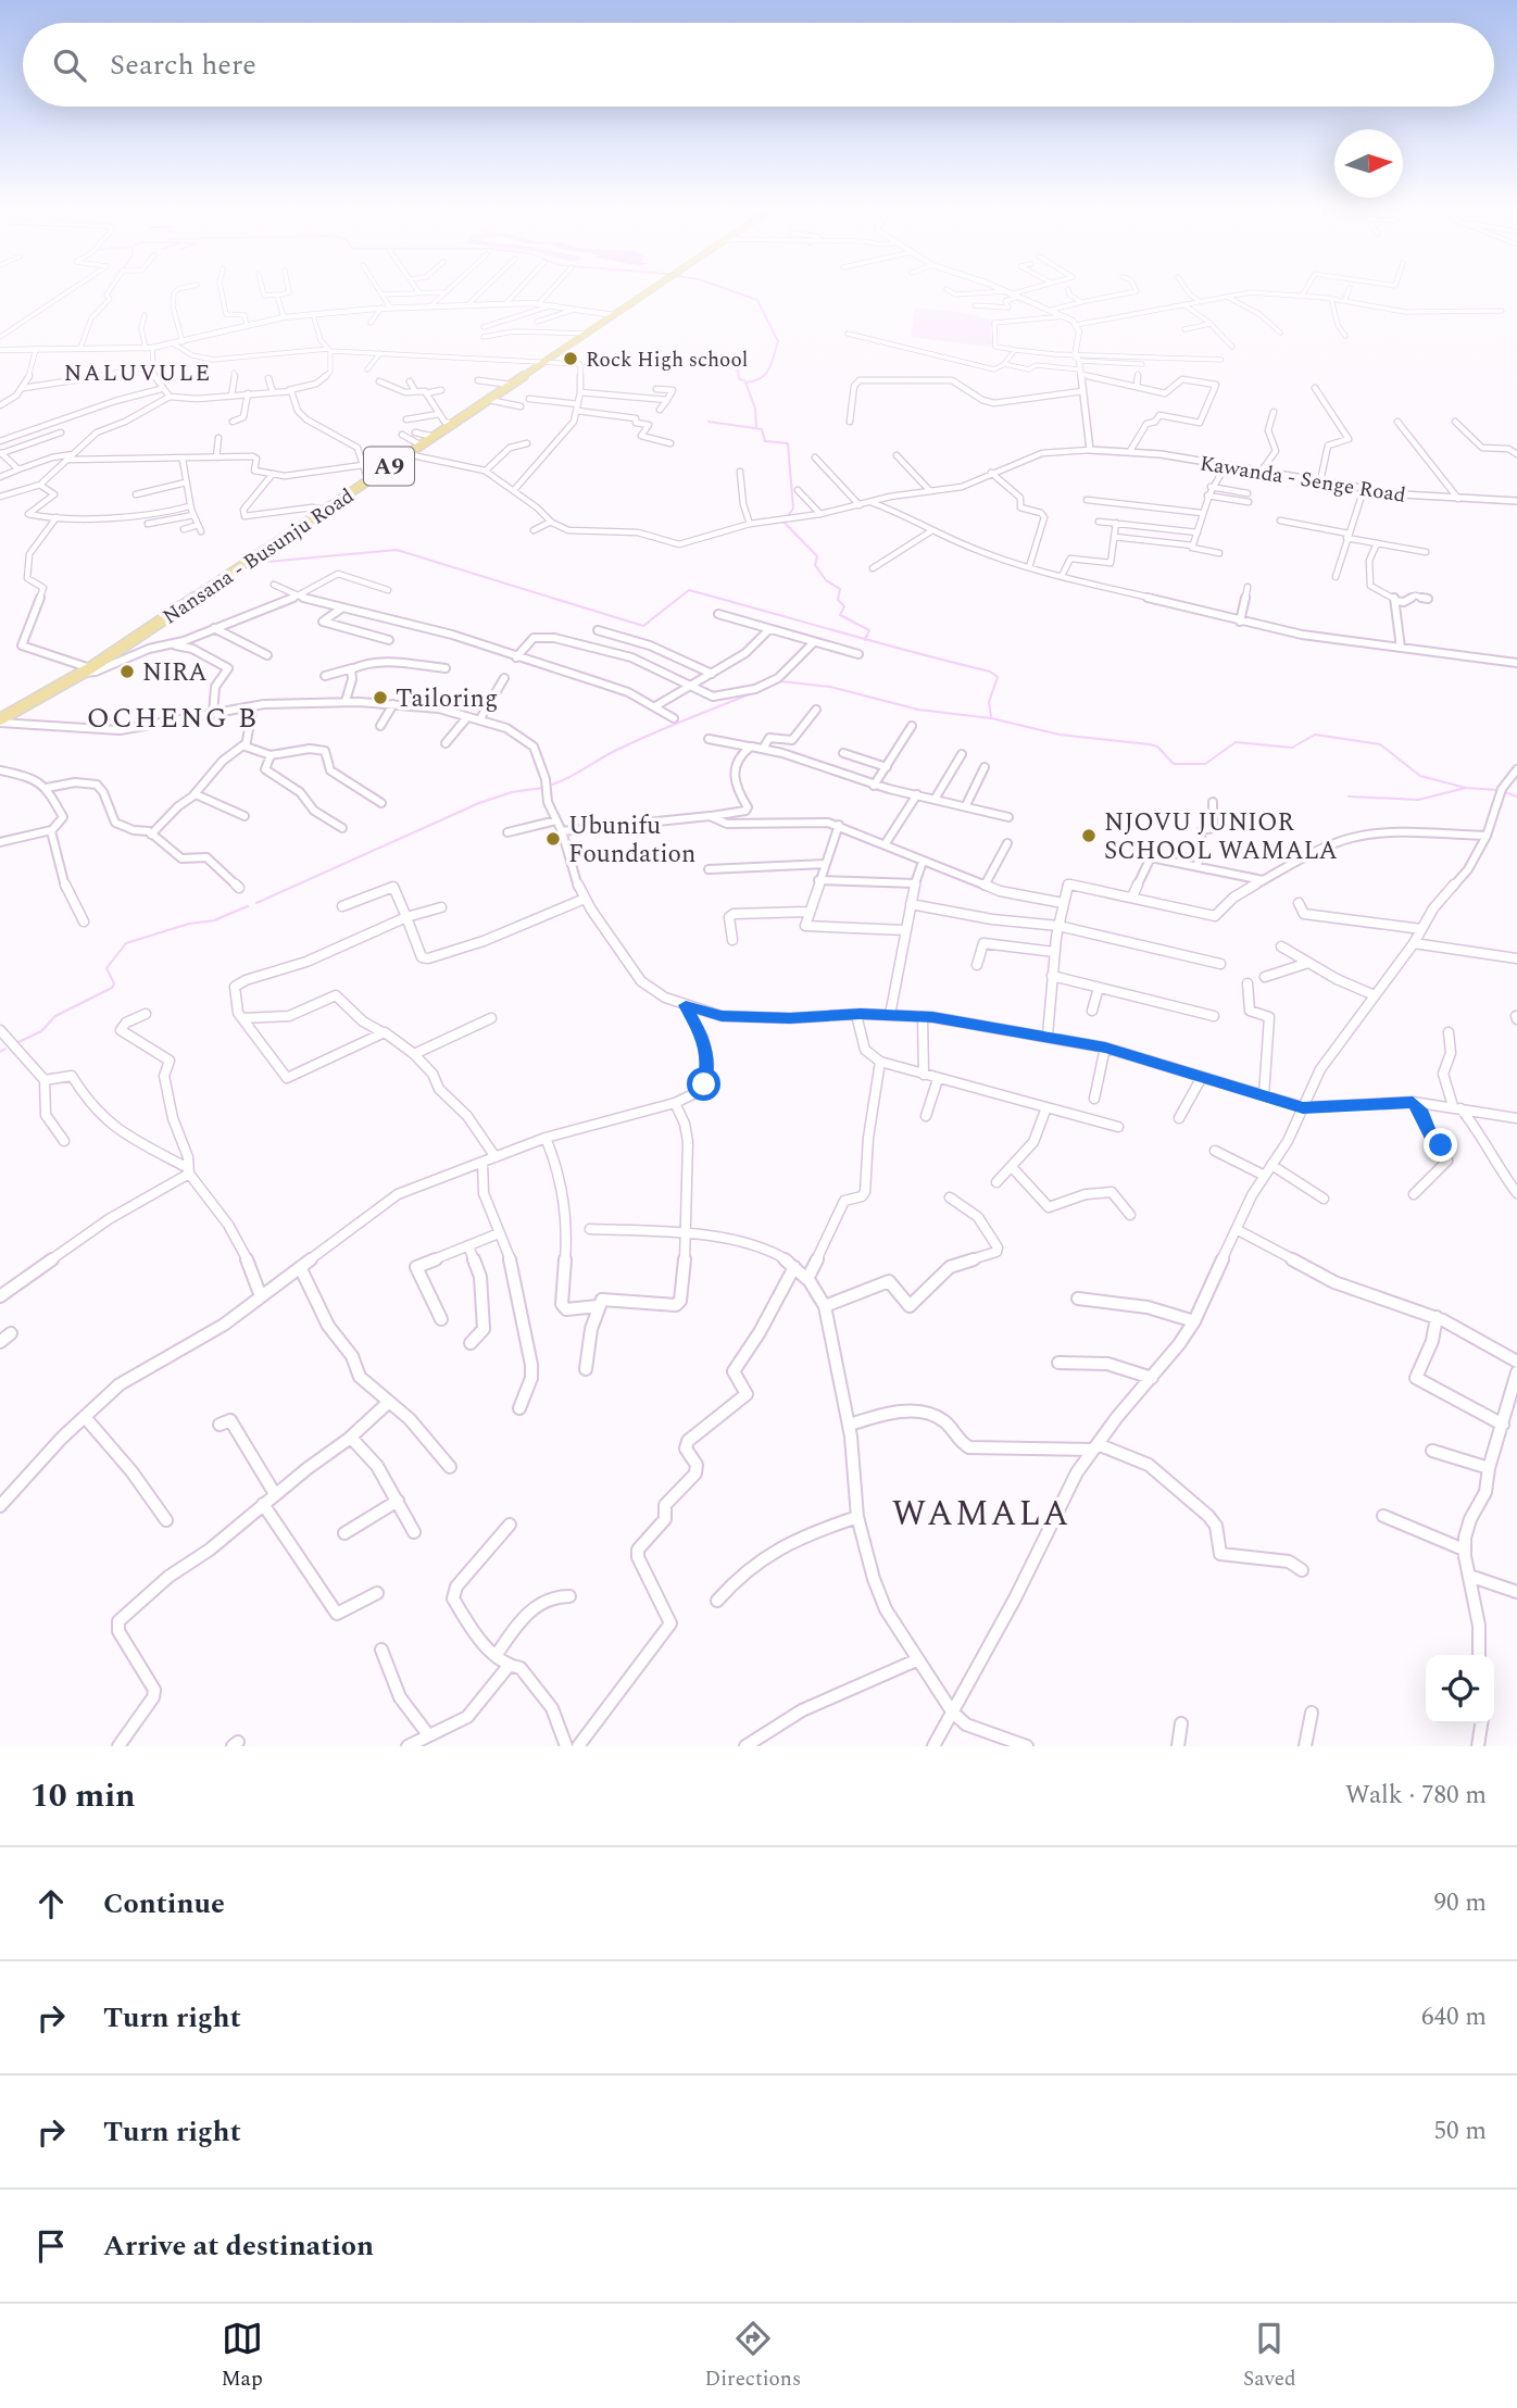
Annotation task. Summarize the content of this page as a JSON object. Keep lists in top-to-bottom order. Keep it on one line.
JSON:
{"streets":{"main road":["A9","Nansana - Busunju Road"],"street":["Kawanda - Senge Road"]},"districts":["NALUVULE","OCHENG B","WAMALA"],"places":["Rock High school","NIRA","Tailoring","NJOVU JUNIOR SCHOOL WAMALA","Ubunifu Foundation"],"north":"right","page":{"search":"Search here","heading":["10 min","Walk · 780 m"],"list":[["Continue","90 m"],["Turn right","640 m"],["Turn right","50 m"],"Arrive at destination"],"nav":["Map","Directions","Saved"]}}
